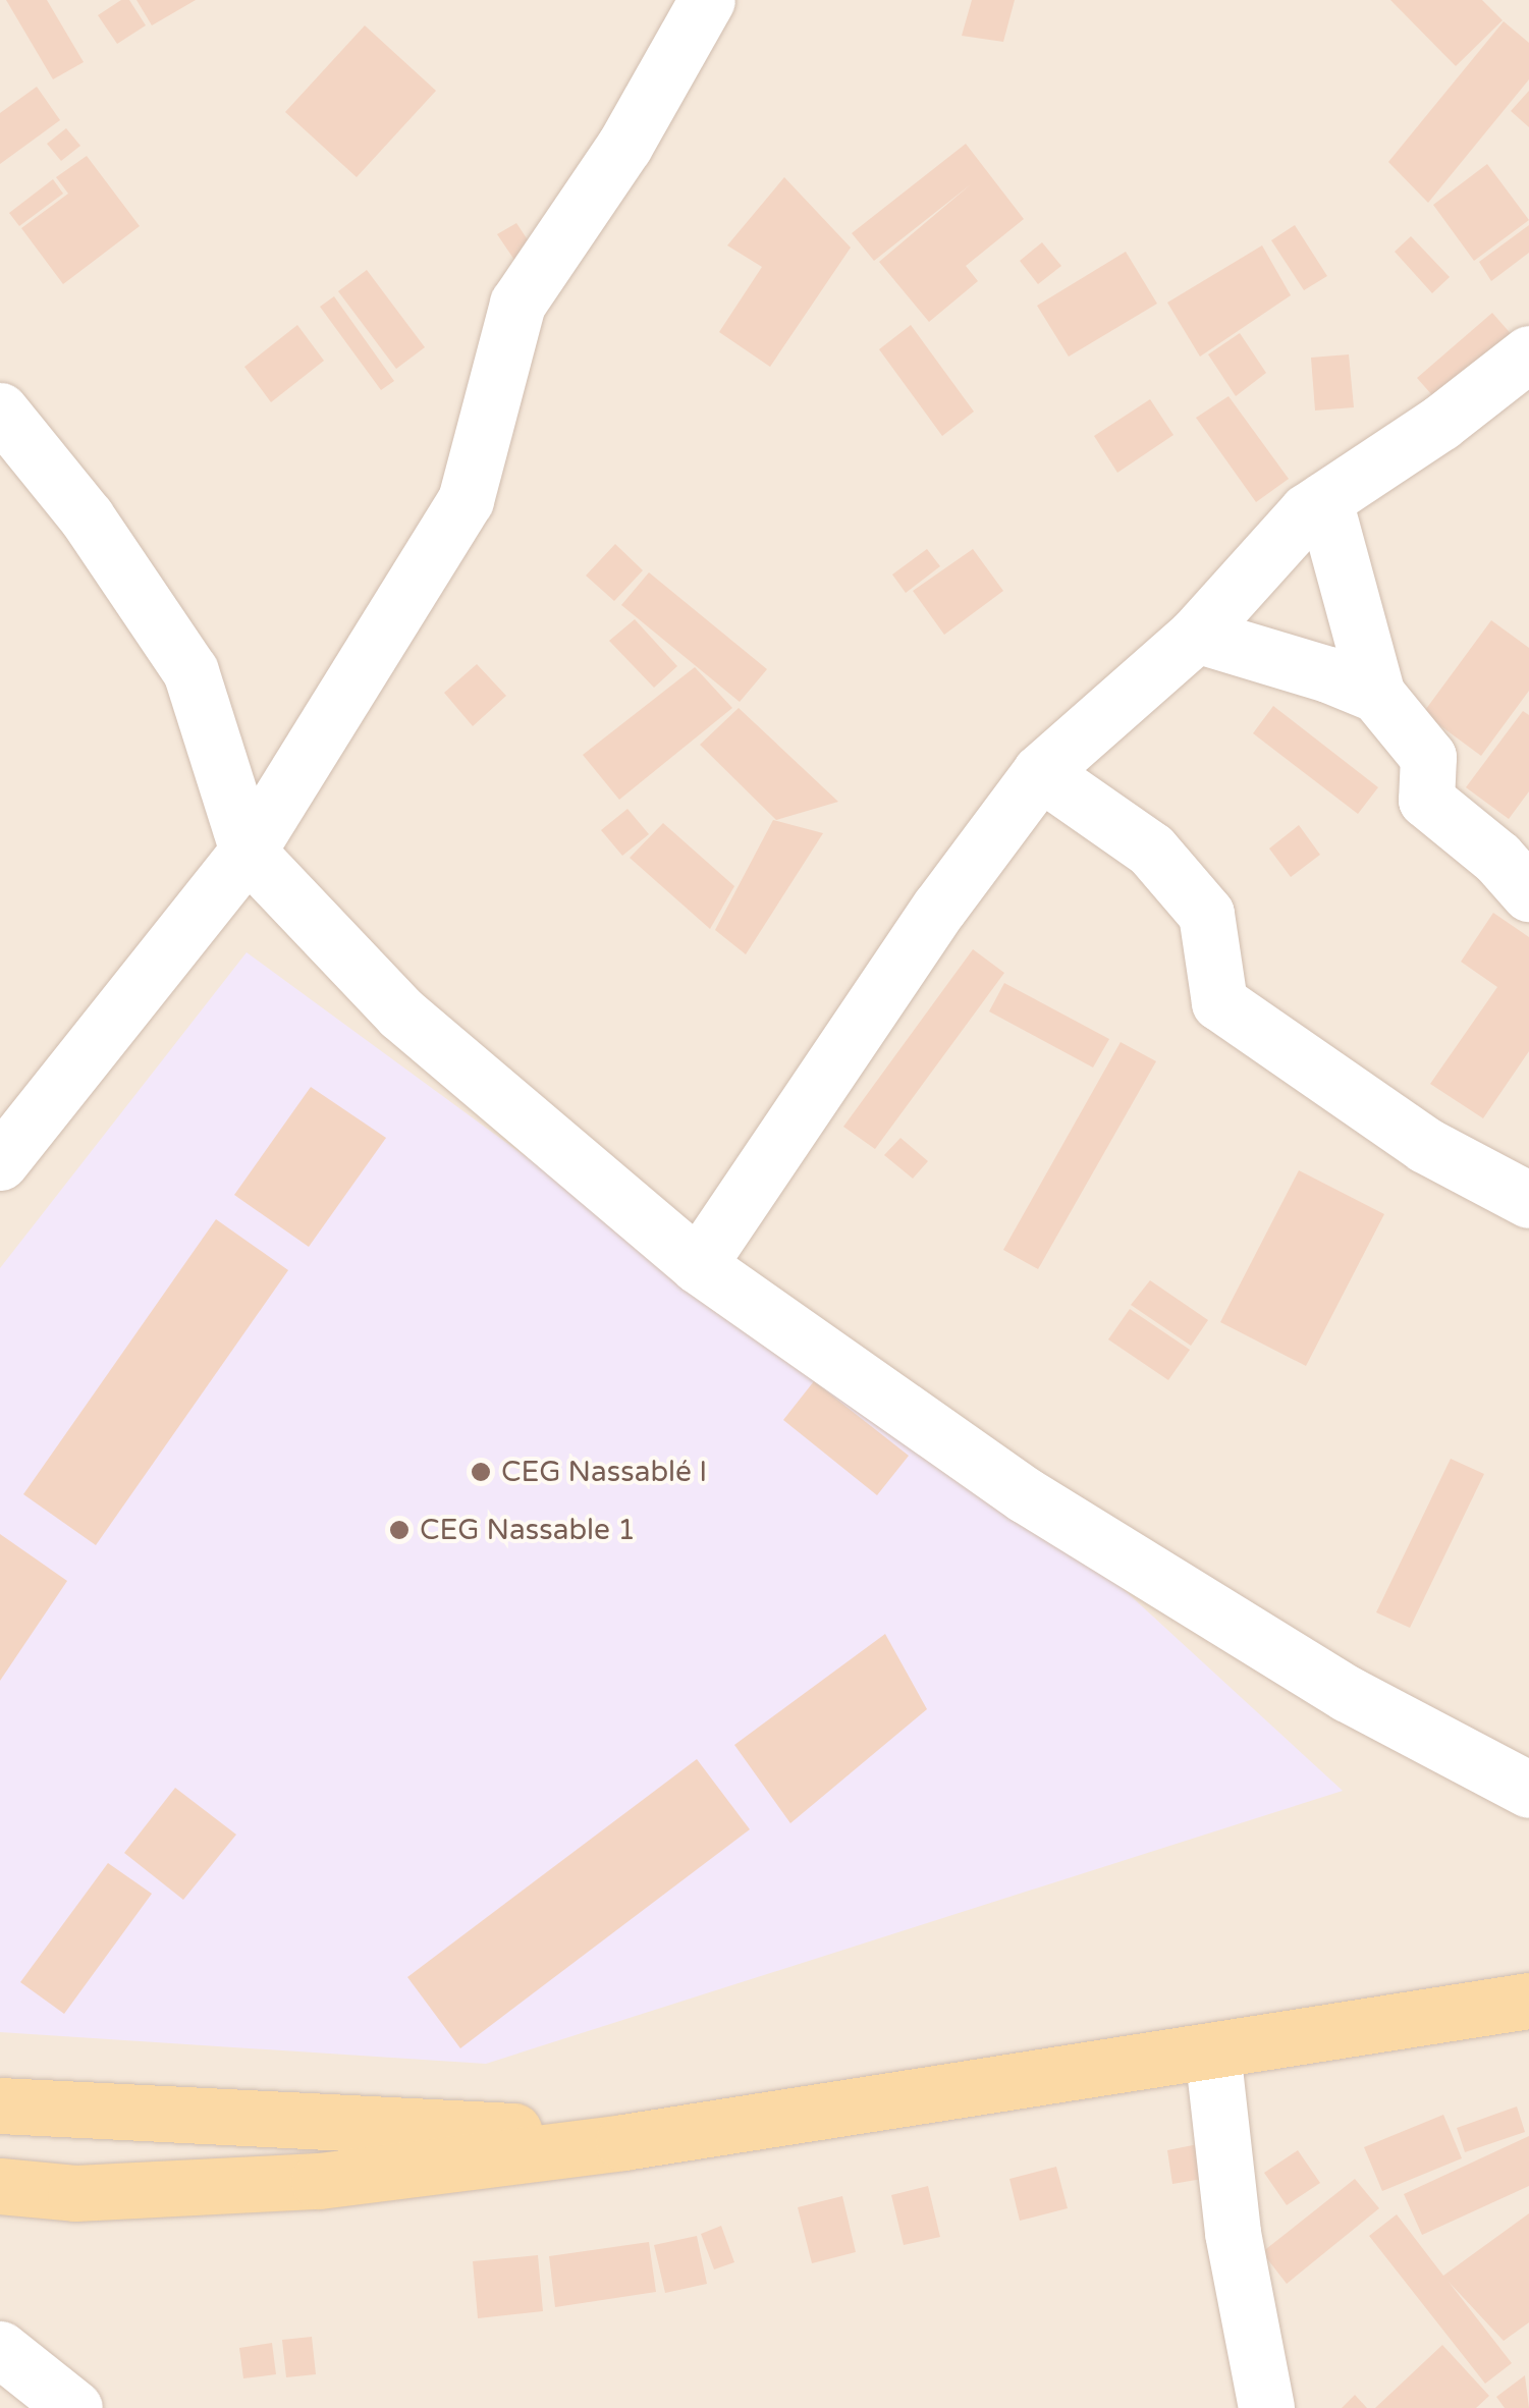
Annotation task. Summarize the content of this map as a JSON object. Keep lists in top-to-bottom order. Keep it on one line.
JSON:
{"places":["CEG Nassablé I","CEG Nassable 1"]}
